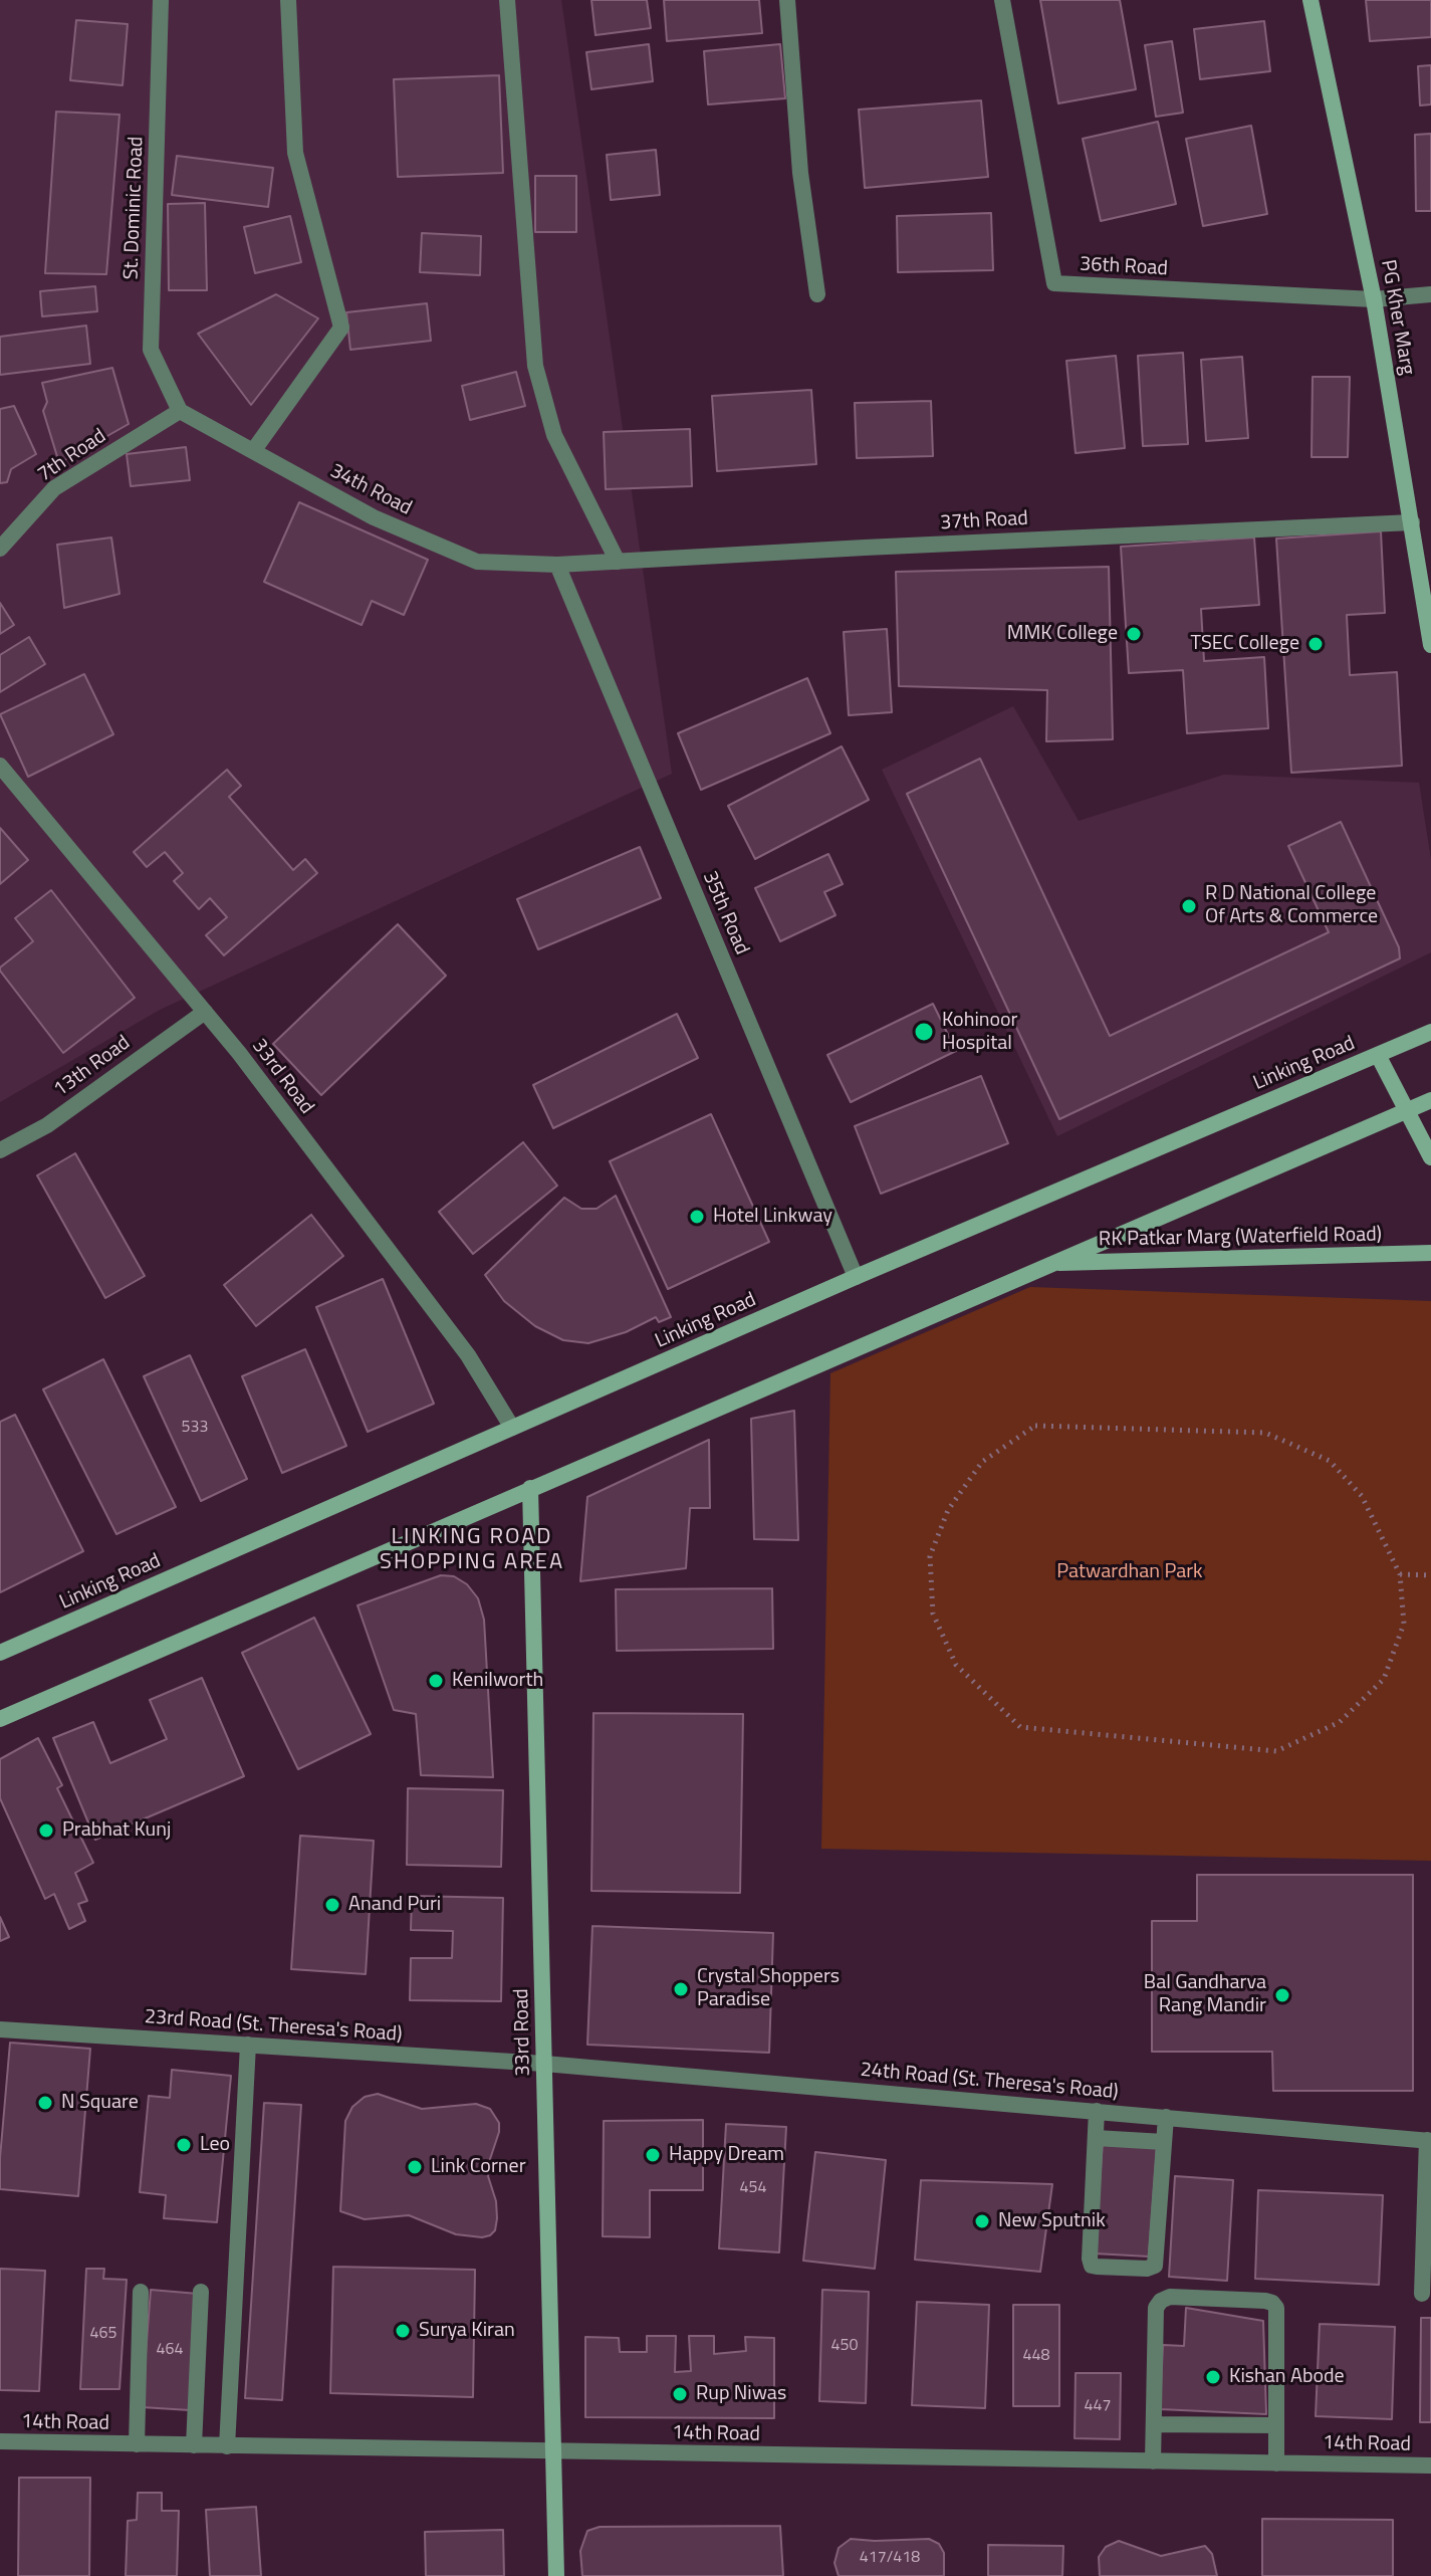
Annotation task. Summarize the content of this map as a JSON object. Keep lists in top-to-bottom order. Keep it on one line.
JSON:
{"streets":{"main road":["PG Kher Marg","Linking Road","33rd Road","RK Patkar Marg (Waterfield Road)"],"street":["St. Dominic Road","36th Road","7th Road","34th Road","37th Road","35th Road","13th Road","23rd Road (St. Theresa's Road)","24th Road (St. Theresa's Road)","14th Road"]},"crossings":[["St. Dominic Road","7th Road"],["St. Dominic Road","34th Road"],["36th Road","PG Kher Marg"],["PG Kher Marg","37th Road"],["7th Road","34th Road"],["34th Road","37th Road"],["34th Road","35th Road"],["37th Road","35th Road"],["35th Road","Linking Road"],["Linking Road","33rd Road"],["13th Road","33rd Road"],["33rd Road","23rd Road (St. Theresa's Road)"],["33rd Road","24th Road (St. Theresa's Road)"],["33rd Road","14th Road"],["23rd Road (St. Theresa's Road)","24th Road (St. Theresa's Road)"]],"districts":["LINKING ROAD SHOPPING AREA"],"parks":["Patwardhan Park"],"places":["MMK College","TSEC College","R D National College Of Arts & Commerce","Kohinoor Hospital","Hotel Linkway","Kenilworth","Prabhat Kunj","Anand Puri","Crystal Shoppers Paradise","Bal Gandharva Rang Mandir","N Square","Leo","Happy Dream","Link Corner","New Sputnik","Surya Kiran","Kishan Abode","Rup Niwas"],"house_numbers":["533","454","465","450","464","448","447","417/418"]}
